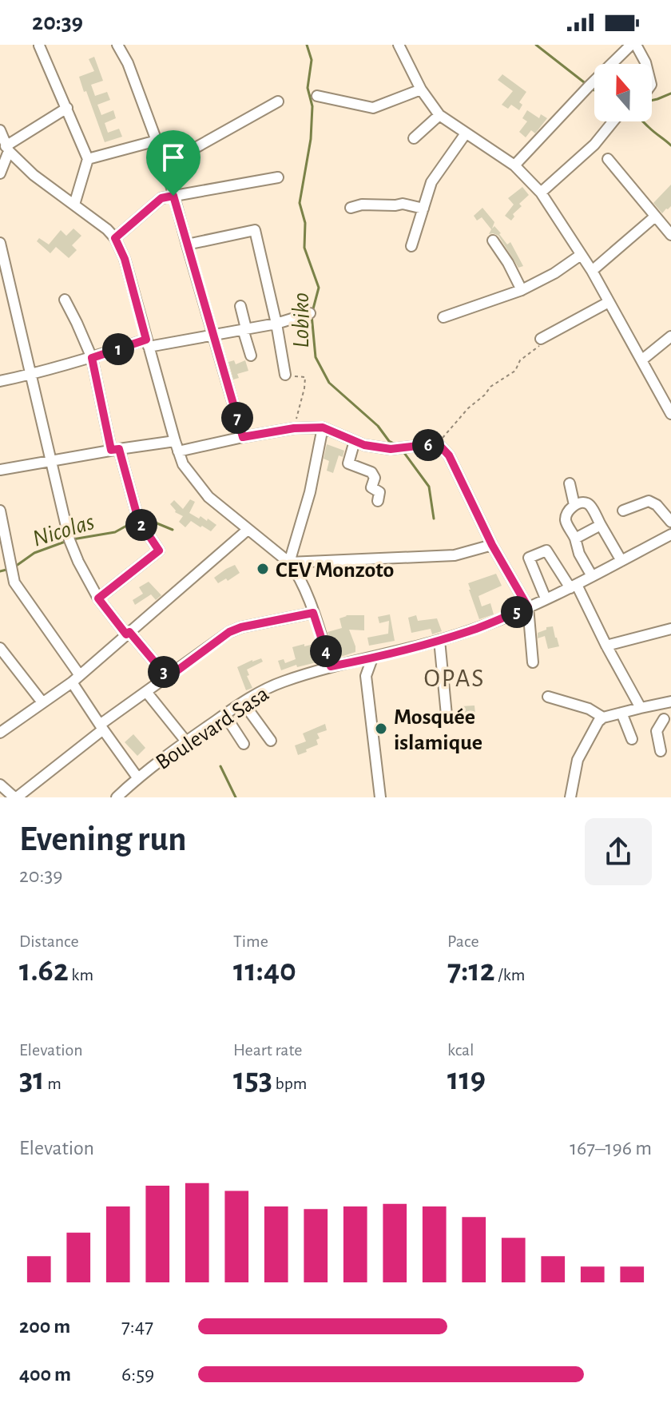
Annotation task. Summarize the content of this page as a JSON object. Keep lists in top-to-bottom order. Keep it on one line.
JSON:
{"streets":{"street":["Boulevard Sasa"]},"districts":["OPAS"],"water":["Lobiko","Nicolas"],"places":["CEV Monzoto","Mosquée islamique"],"north":"top","page":{"status":"20:39","pins":["1","7","6","2","5","4","3"],"heading":["Evening run","20:39"],"stats":[["Distance","1.62 km"],["Time","11:40"],["Pace","7:12 /km"],["Elevation","31 m"],["Heart rate","153 bpm"],["kcal","119"]],"chart":["Elevation","167–196 m"],"list":[{"name":"200 m","note":"7:47"},{"name":"400 m","note":"6:59"}]}}
